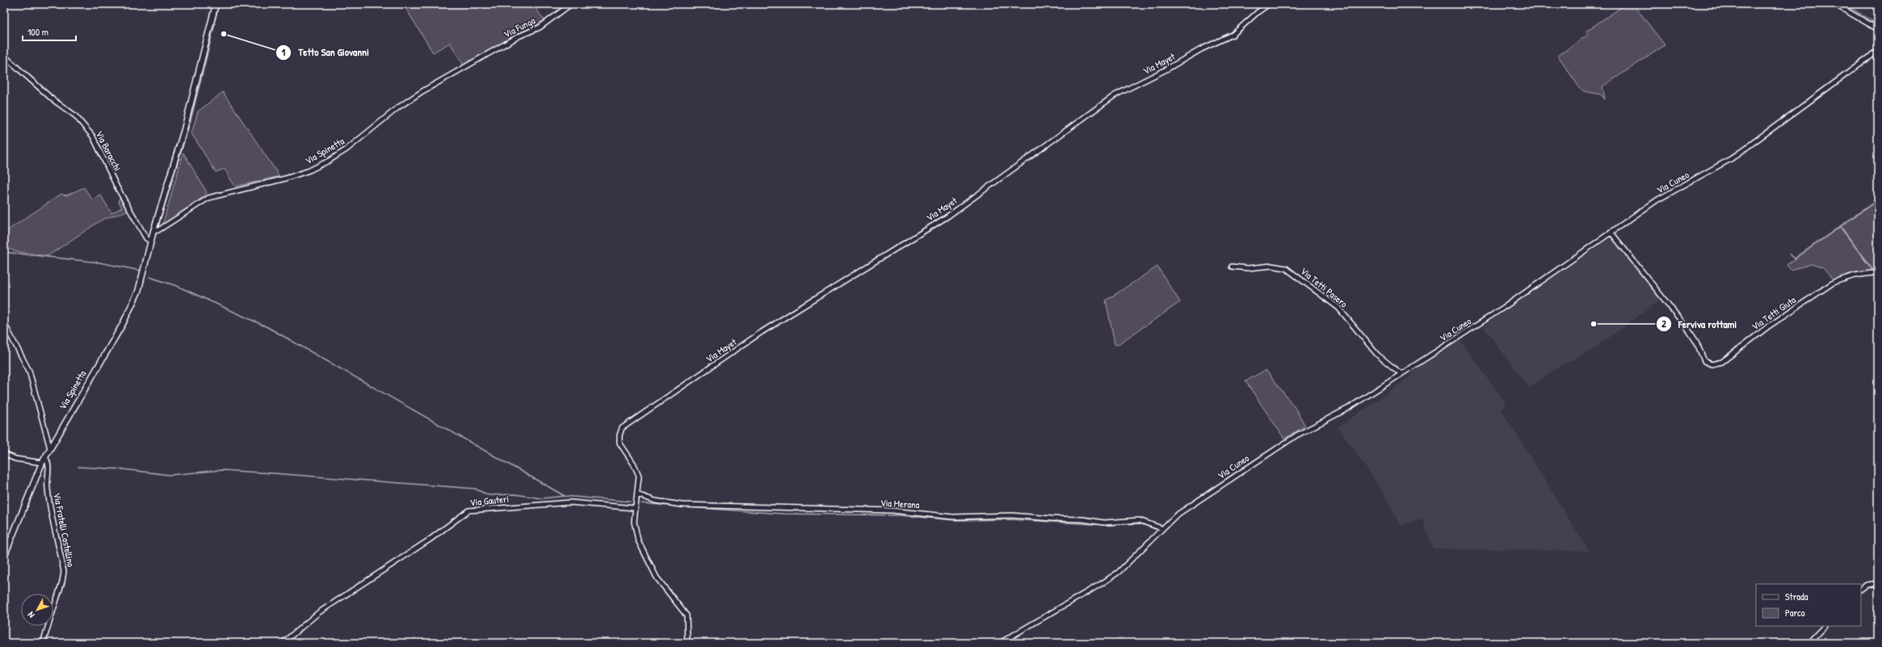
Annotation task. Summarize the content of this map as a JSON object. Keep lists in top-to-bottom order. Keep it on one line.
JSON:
{"streets":{"main road":["Via Spinetta"],"street":["Via Funga","Via Mayet","Via Baracchi","Via Cuneo","Via Tetti Pasero","Via Tetti Giuta","Via Gauteri","Via Merana","Via Fratelli Castellino"]},"crossings":[["Via Funga","Via Spinetta"],["Via Mayet","Via Merana"],["Via Baracchi","Via Spinetta"],["Via Spinetta","Via Fratelli Castellino"],["Via Cuneo","Via Tetti Pasero"],["Via Cuneo","Via Tetti Giuta"],["Via Cuneo","Via Merana"]],"places":["Tetto San Giovanni","Ferviva rottami"],"legend":["Strada","Parco"],"scale_bar":"100 m","north":"bottom left"}
